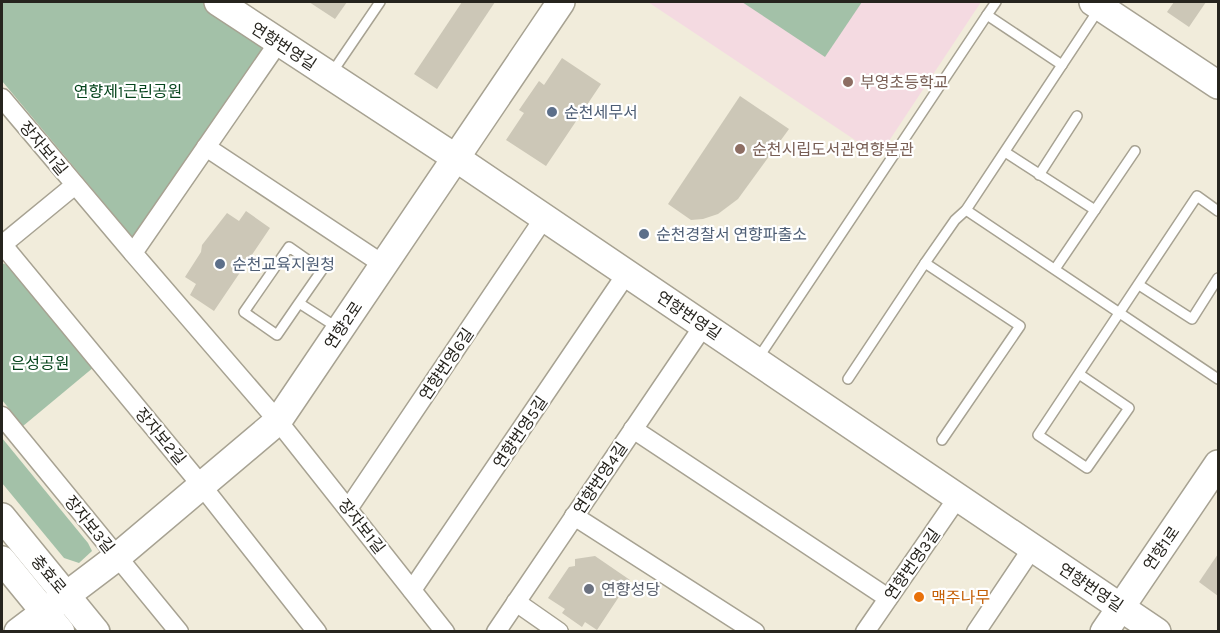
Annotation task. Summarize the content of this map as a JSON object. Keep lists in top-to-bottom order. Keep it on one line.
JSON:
{"streets":{"street":["연향번영길","장자보1길","연향2로","연향번영6길","연향번영5길","장자보2길","연향번영4길","장자보3길","연향1로","연향번영3길","충효로"]},"crossings":[["연향번영길","연향2로"],["연향번영길","연향번영6길"],["연향번영길","연향번영5길"],["연향번영길","연향번영4길"],["연향번영길","연향1로"],["연향번영길","연향번영3길"],["장자보1길","연향2로"],["장자보1길","연향번영6길"],["장자보1길","연향번영5길"],["연향2로","장자보2길"],["연향2로","장자보3길"],["연향2로","충효로"]],"parks":["연향제1근린공원","은성공원"],"places":["부영초등학교","순천세무서","순천시립도서관연향분관","순천경찰서 연향파출소","순천교육지원청","연향성당","맥주나무"]}
